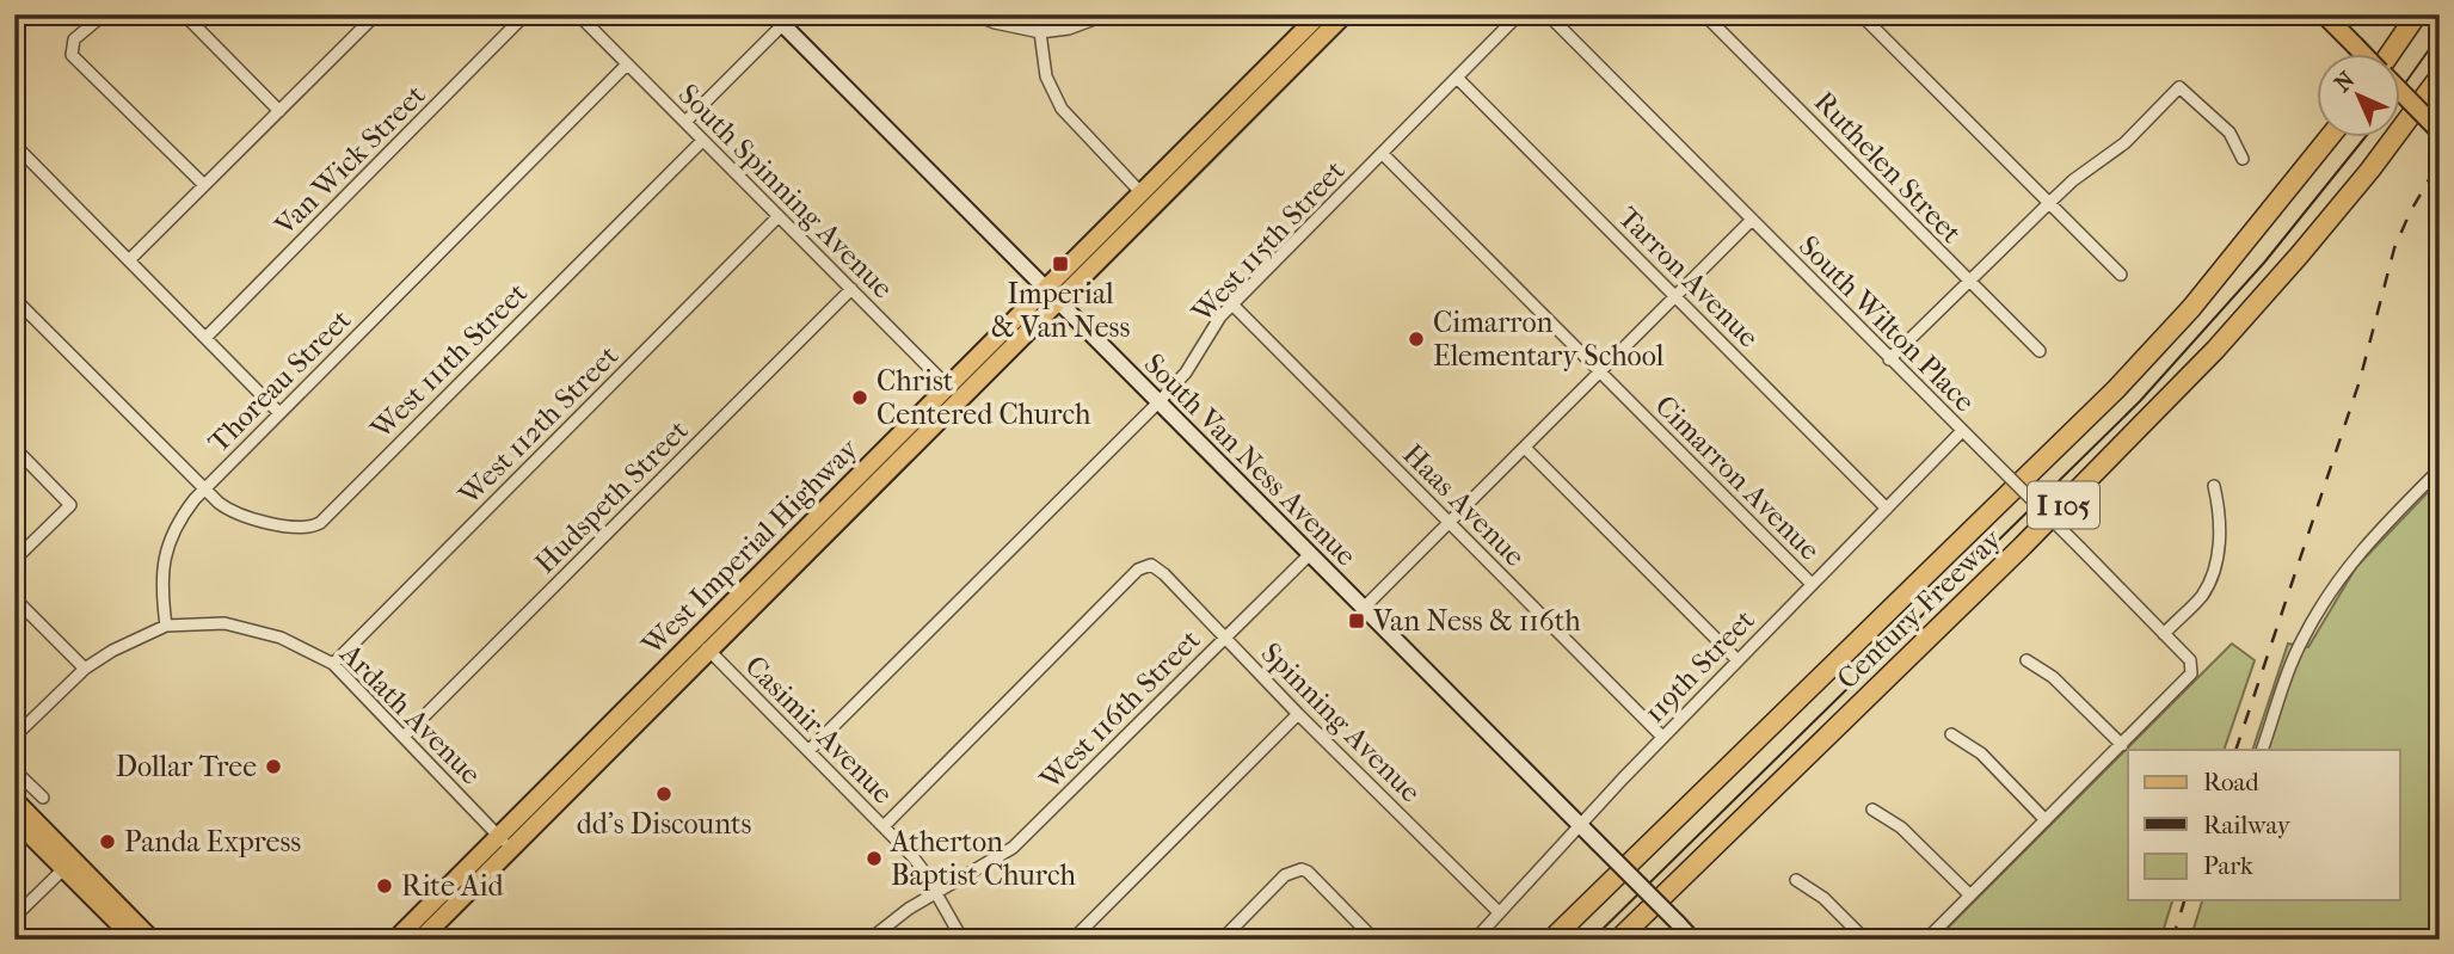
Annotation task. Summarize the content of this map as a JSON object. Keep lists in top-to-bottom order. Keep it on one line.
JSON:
{"streets":{"highway":["I 105","Century Freeway"],"main road":["South Van Ness Avenue","West Imperial Highway"],"street":["Van Wick Street","Ruthelen Street","South Spinning Avenue","West 115th Street","Tarron Avenue","South Wilton Place","West 111th Street","Thoreau Street","West 112th Street","Cimarron Avenue","Hudspeth Street","Haas Avenue","119th Street","West 116th Street","Ardath Avenue","Spinning Avenue","Casimir Avenue"]},"crossings":[["South Spinning Avenue","West 111th Street"],["South Spinning Avenue","Thoreau Street"],["South Spinning Avenue","West 112th Street"],["South Spinning Avenue","Hudspeth Street"],["South Spinning Avenue","West Imperial Highway"],["West 115th Street","Tarron Avenue"],["West 115th Street","South Van Ness Avenue"],["West 115th Street","Cimarron Avenue"],["West 115th Street","Haas Avenue"],["West 115th Street","Casimir Avenue"],["Tarron Avenue","119th Street"],["South Wilton Place","119th Street"],["West 111th Street","Thoreau Street"],["Thoreau Street","Ardath Avenue"],["West 112th Street","Ardath Avenue"],["South Van Ness Avenue","West Imperial Highway"],["South Van Ness Avenue","119th Street"],["South Van Ness Avenue","West 116th Street"],["Cimarron Avenue","119th Street"],["Hudspeth Street","Ardath Avenue"],["Haas Avenue","119th Street"],["West Imperial Highway","Ardath Avenue"],["West Imperial Highway","Casimir Avenue"],["119th Street","Spinning Avenue"],["West 116th Street","Spinning Avenue"],["West 116th Street","Casimir Avenue"],["Spinning Avenue","Casimir Avenue"]],"places":{"transit":["Imperial & Van Ness","Van Ness & 116th"],"other":["Cimarron Elementary School","Christ Centered Church","Dollar Tree","dd's Discounts","Panda Express","Atherton Baptist Church","Rite Aid"]},"legend":["Road","Railway","Park"],"north":"top left"}
